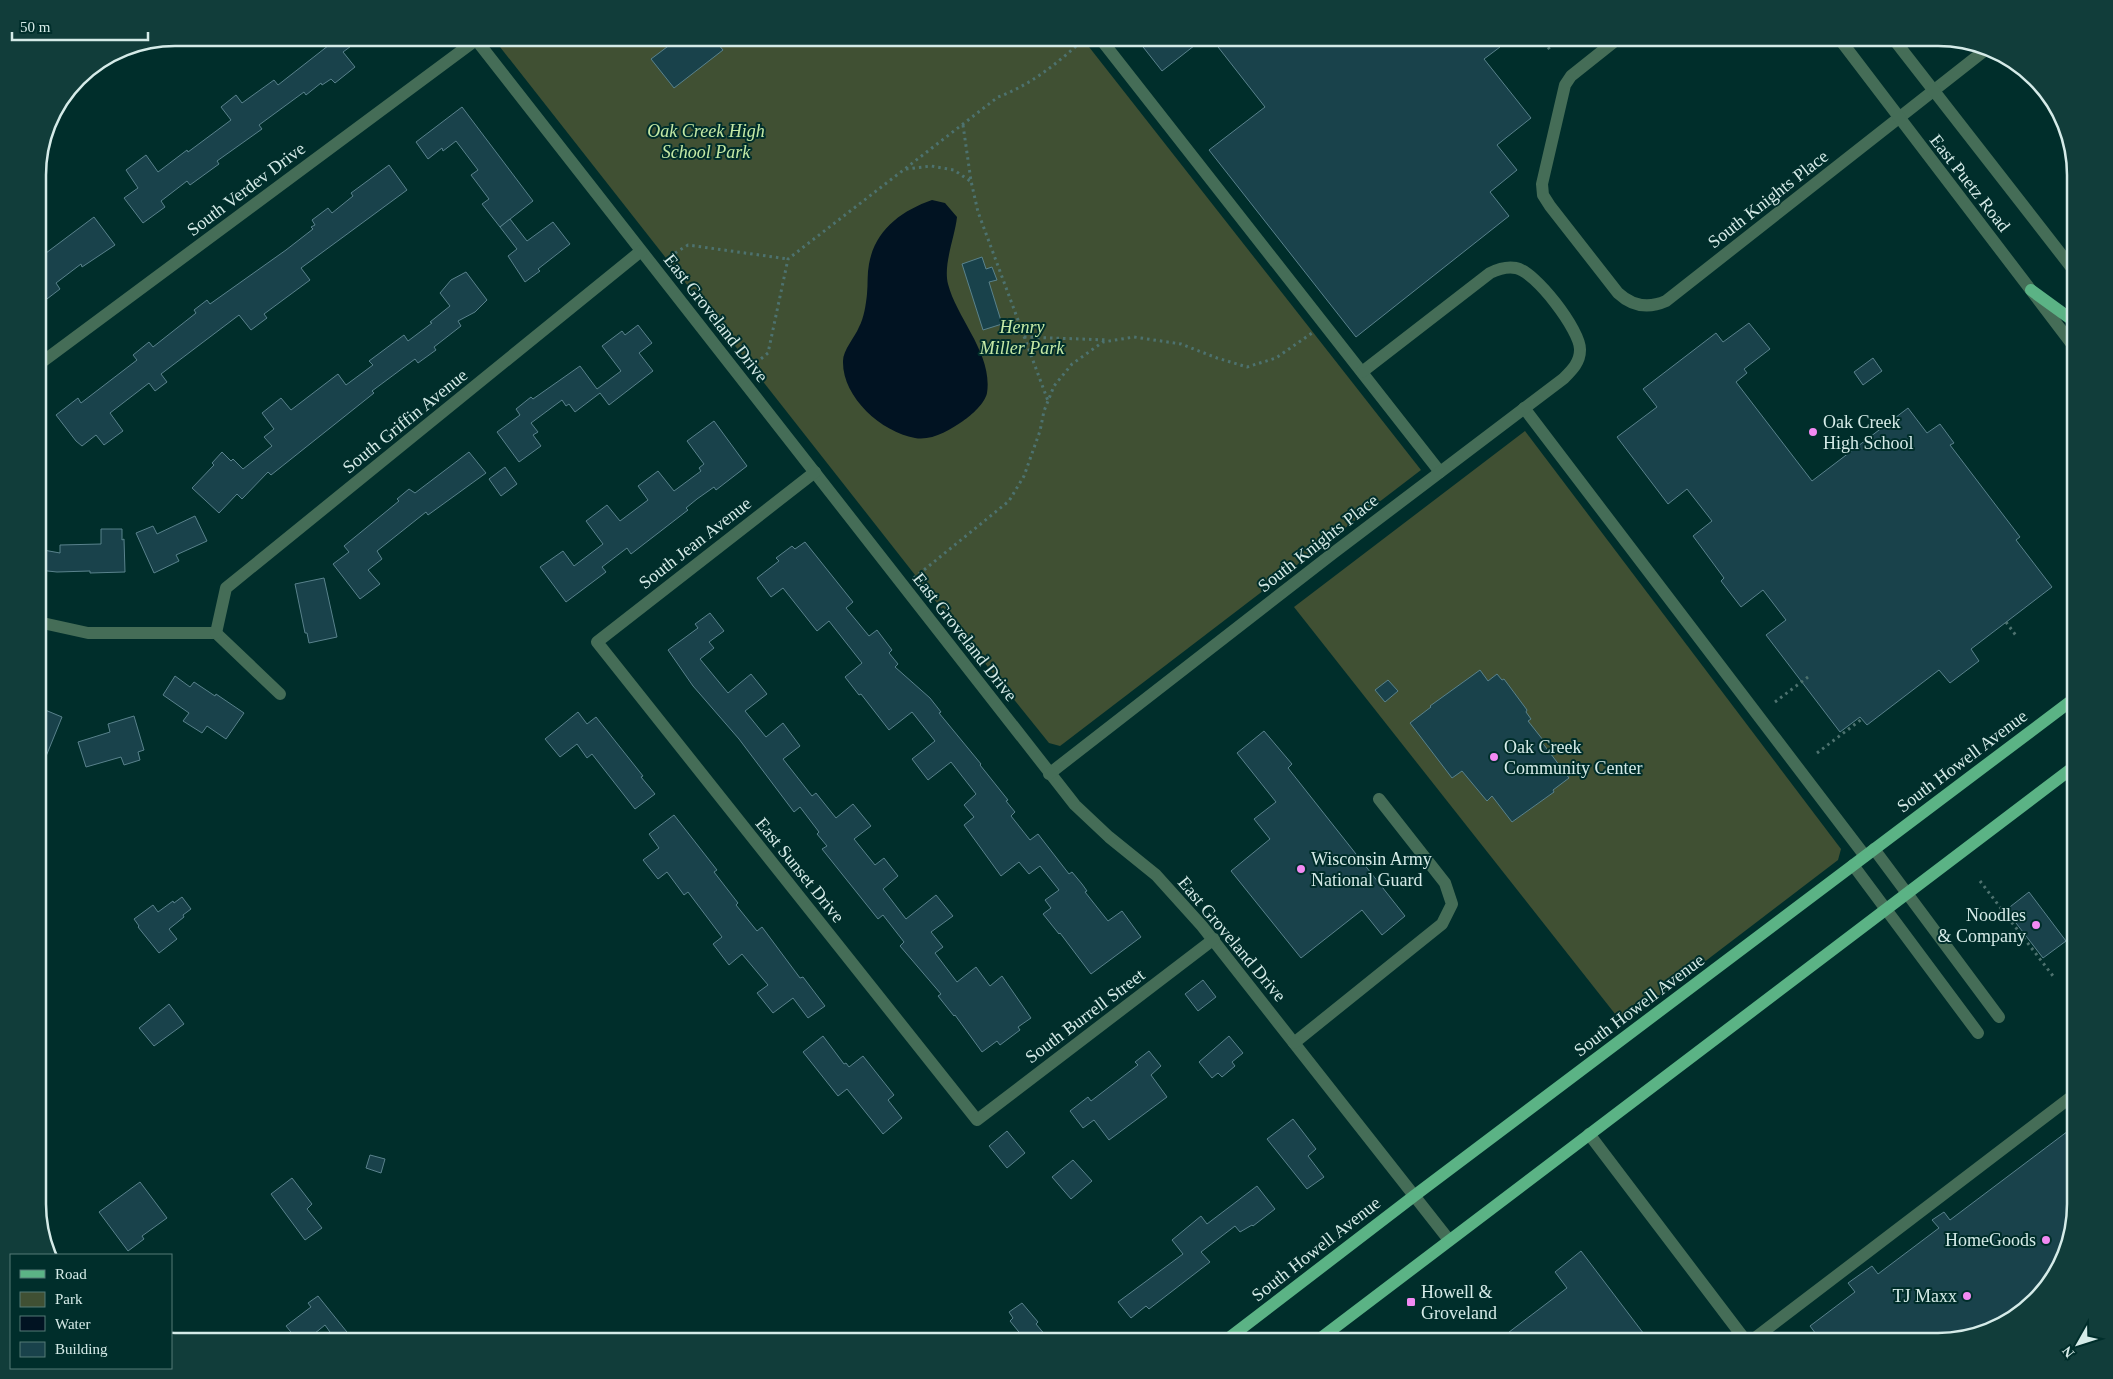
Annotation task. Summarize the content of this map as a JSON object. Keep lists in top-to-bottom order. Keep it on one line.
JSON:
{"streets":{"main road":["South Howell Avenue"],"street":["East Puetz Road","South Verdev Drive","South Knights Place","East Groveland Drive","South Griffin Avenue","South Jean Avenue","East Sunset Drive","South Burrell Street"]},"crossings":[["East Puetz Road","South Knights Place"],["South Knights Place","East Groveland Drive"],["East Groveland Drive","South Griffin Avenue"],["East Groveland Drive","South Jean Avenue"],["East Groveland Drive","South Howell Avenue"],["East Groveland Drive","South Burrell Street"],["South Jean Avenue","East Sunset Drive"],["East Sunset Drive","South Burrell Street"]],"parks":["Oak Creek High School Park","Henry Miller Park"],"places":{"other":["Oak Creek High School","Oak Creek Community Center","Wisconsin Army National Guard","Noodles & Company","HomeGoods","TJ Maxx"],"transit":["Howell & Groveland"]},"legend":["Road","Park","Water","Building"],"scale_bar":"50 m","north":"bottom left"}
